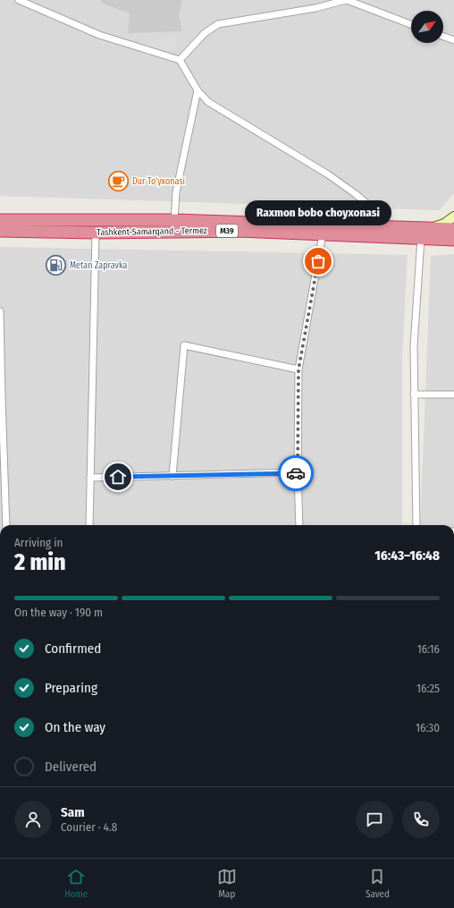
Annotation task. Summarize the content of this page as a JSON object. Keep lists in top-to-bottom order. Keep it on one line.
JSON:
{"streets":{"highway":["M39","Tashkent-Samarqand - Termez"]},"places":{"cafe":["Dur To'yxonasi"],"other":["Raxmon bobo choyxonasi"],"fuel station":["Metan Zapravka"]},"north":"top right","page":{"bubble":"Raxmon bobo choyxonasi","heading":["2 min","Arriving in","16:43–16:48"],"panel":["Sam","Courier · 4.8"],"bar":"On the way · 190 m","list":[["Confirmed","16:16"],["Preparing","16:25"],["On the way","16:30"],"Delivered"],"tabs":["Home","Map","Saved"]}}
